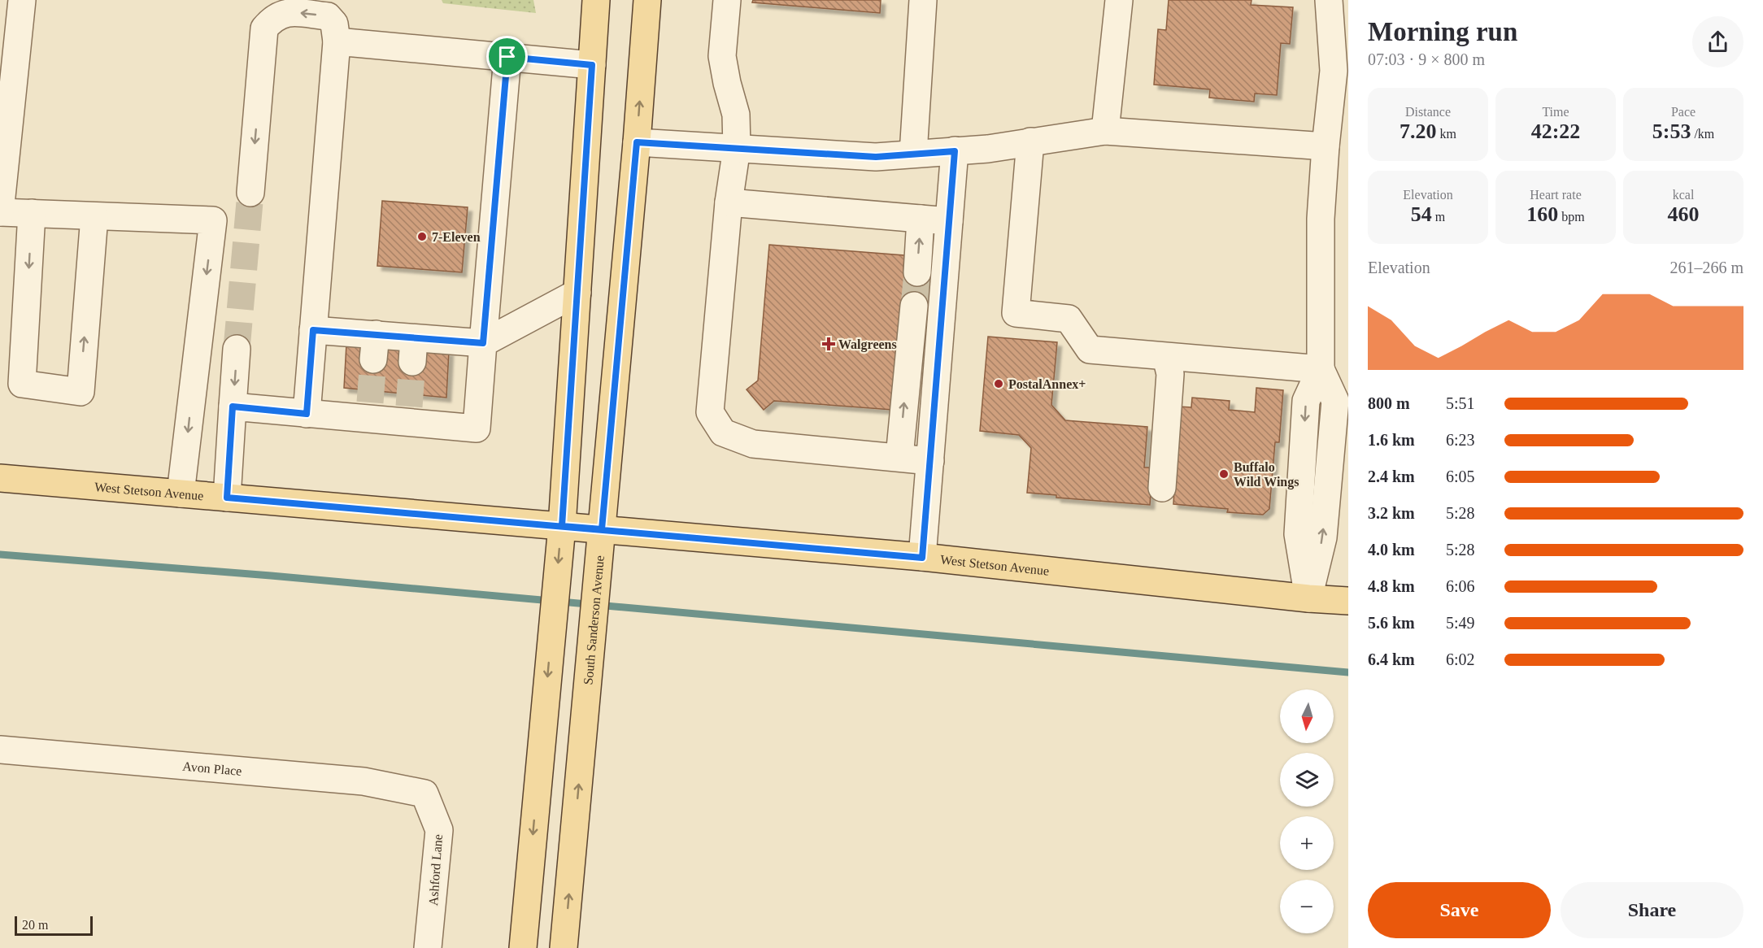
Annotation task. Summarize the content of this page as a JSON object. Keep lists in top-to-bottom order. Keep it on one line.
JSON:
{"streets":{"main road":["West Stetson Avenue","South Sanderson Avenue"],"street":["Avon Place","Ashford Lane"]},"crossings":[["West Stetson Avenue","South Sanderson Avenue"],["Avon Place","Ashford Lane"]],"places":{"other":["7-Eleven","PostalAnnex+","Buffalo Wild Wings"],"health":["Walgreens"]},"scale_bar":"20 m","north":"bottom","page":{"heading":["Morning run","07:03 · 9 × 800 m"],"stats":[["Distance","7.20 km"],["Time","42:22"],["Pace","5:53 /km"],["Elevation","54 m"],["Heart rate","160 bpm"],["kcal","460"]],"chart":["Elevation","261–266 m"],"list":[{"name":"800 m","note":"5:51"},{"name":"1.6 km","note":"6:23"},{"name":"2.4 km","note":"6:05"},{"name":"3.2 km","note":"5:28"},{"name":"4.0 km","note":"5:28"},{"name":"4.8 km","note":"6:06"},{"name":"5.6 km","note":"5:49"},{"name":"6.4 km","note":"6:02"}],"map_buttons":["+","−"],"buttons":["Save","Share"],"scale":"20 m"}}
